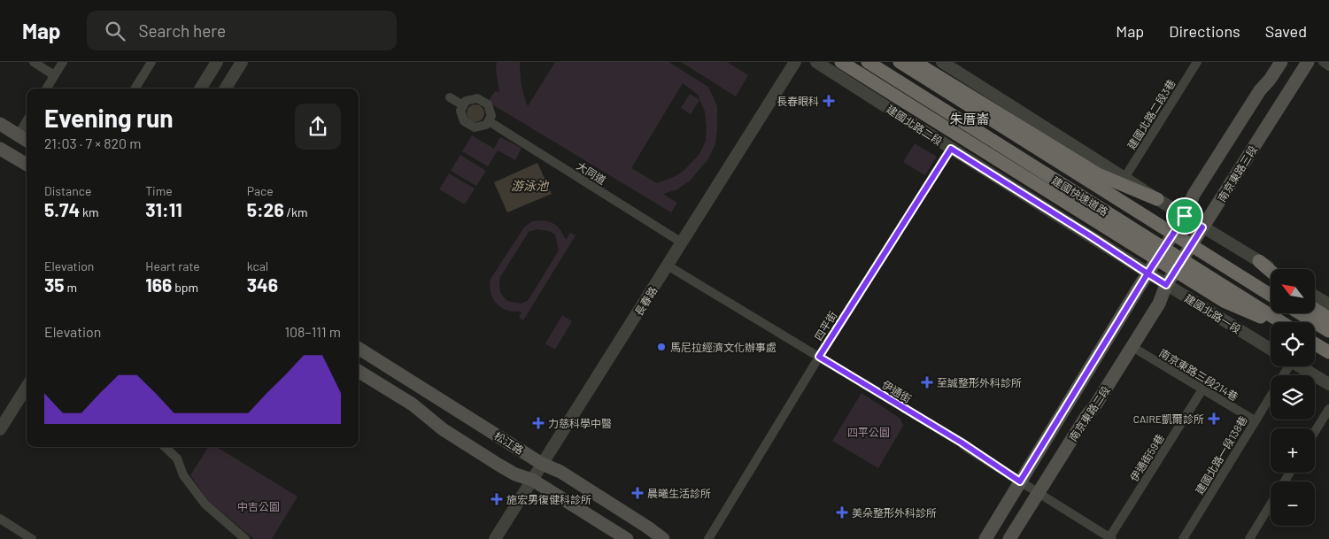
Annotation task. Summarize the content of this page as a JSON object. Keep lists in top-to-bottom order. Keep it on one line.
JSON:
{"streets":{"highway":["建國快速道路"],"main road":["南京東路三段","南京東路二段","松江路"],"street":["建國北路二段3巷","建國北路二段","大同道","長春路","建國北路一段","四平街","南京東路三段214巷","伊通街","建國北路一段138巷","伊通街59巷"]},"crossings":[["建國北路二段","建國北路一段"],["建國北路二段","四平街"],["建國北路二段","南京東路二段"],["大同道","長春路"],["南京東路三段","建國北路一段"],["南京東路三段","南京東路二段"],["長春路","伊通街"],["長春路","松江路"],["建國北路一段","南京東路二段"],["四平街","伊通街"],["南京東路三段214巷","南京東路二段"],["南京東路三段214巷","建國北路一段138巷"],["南京東路三段214巷","伊通街59巷"],["伊通街","南京東路二段"],["伊通街","伊通街59巷"]],"districts":["朱厝崙"],"water":["游泳池"],"parks":["四平公園","中吉公園"],"places":{"health":["長春眼科","至誠整形外科診所","CAIRE凱爾診所","力慈科學中醫","晨曦生活診所","施宏男復健科診所","美朵整形外科診所"],"other":["馬尼拉經濟文化辦事處"]},"north":"top left","page":{"header":"Map","search":"Search here","nav":["Map","Directions","Saved"],"heading":["Evening run","21:03 · 7 × 820 m"],"stats":[["Distance","5.74 km"],["Time","31:11"],["Pace","5:26 /km"],["Elevation","35 m"],["Heart rate","166 bpm"],["kcal","346"]],"map_buttons":["+","−"],"chart":["Elevation","108–111 m"]}}
